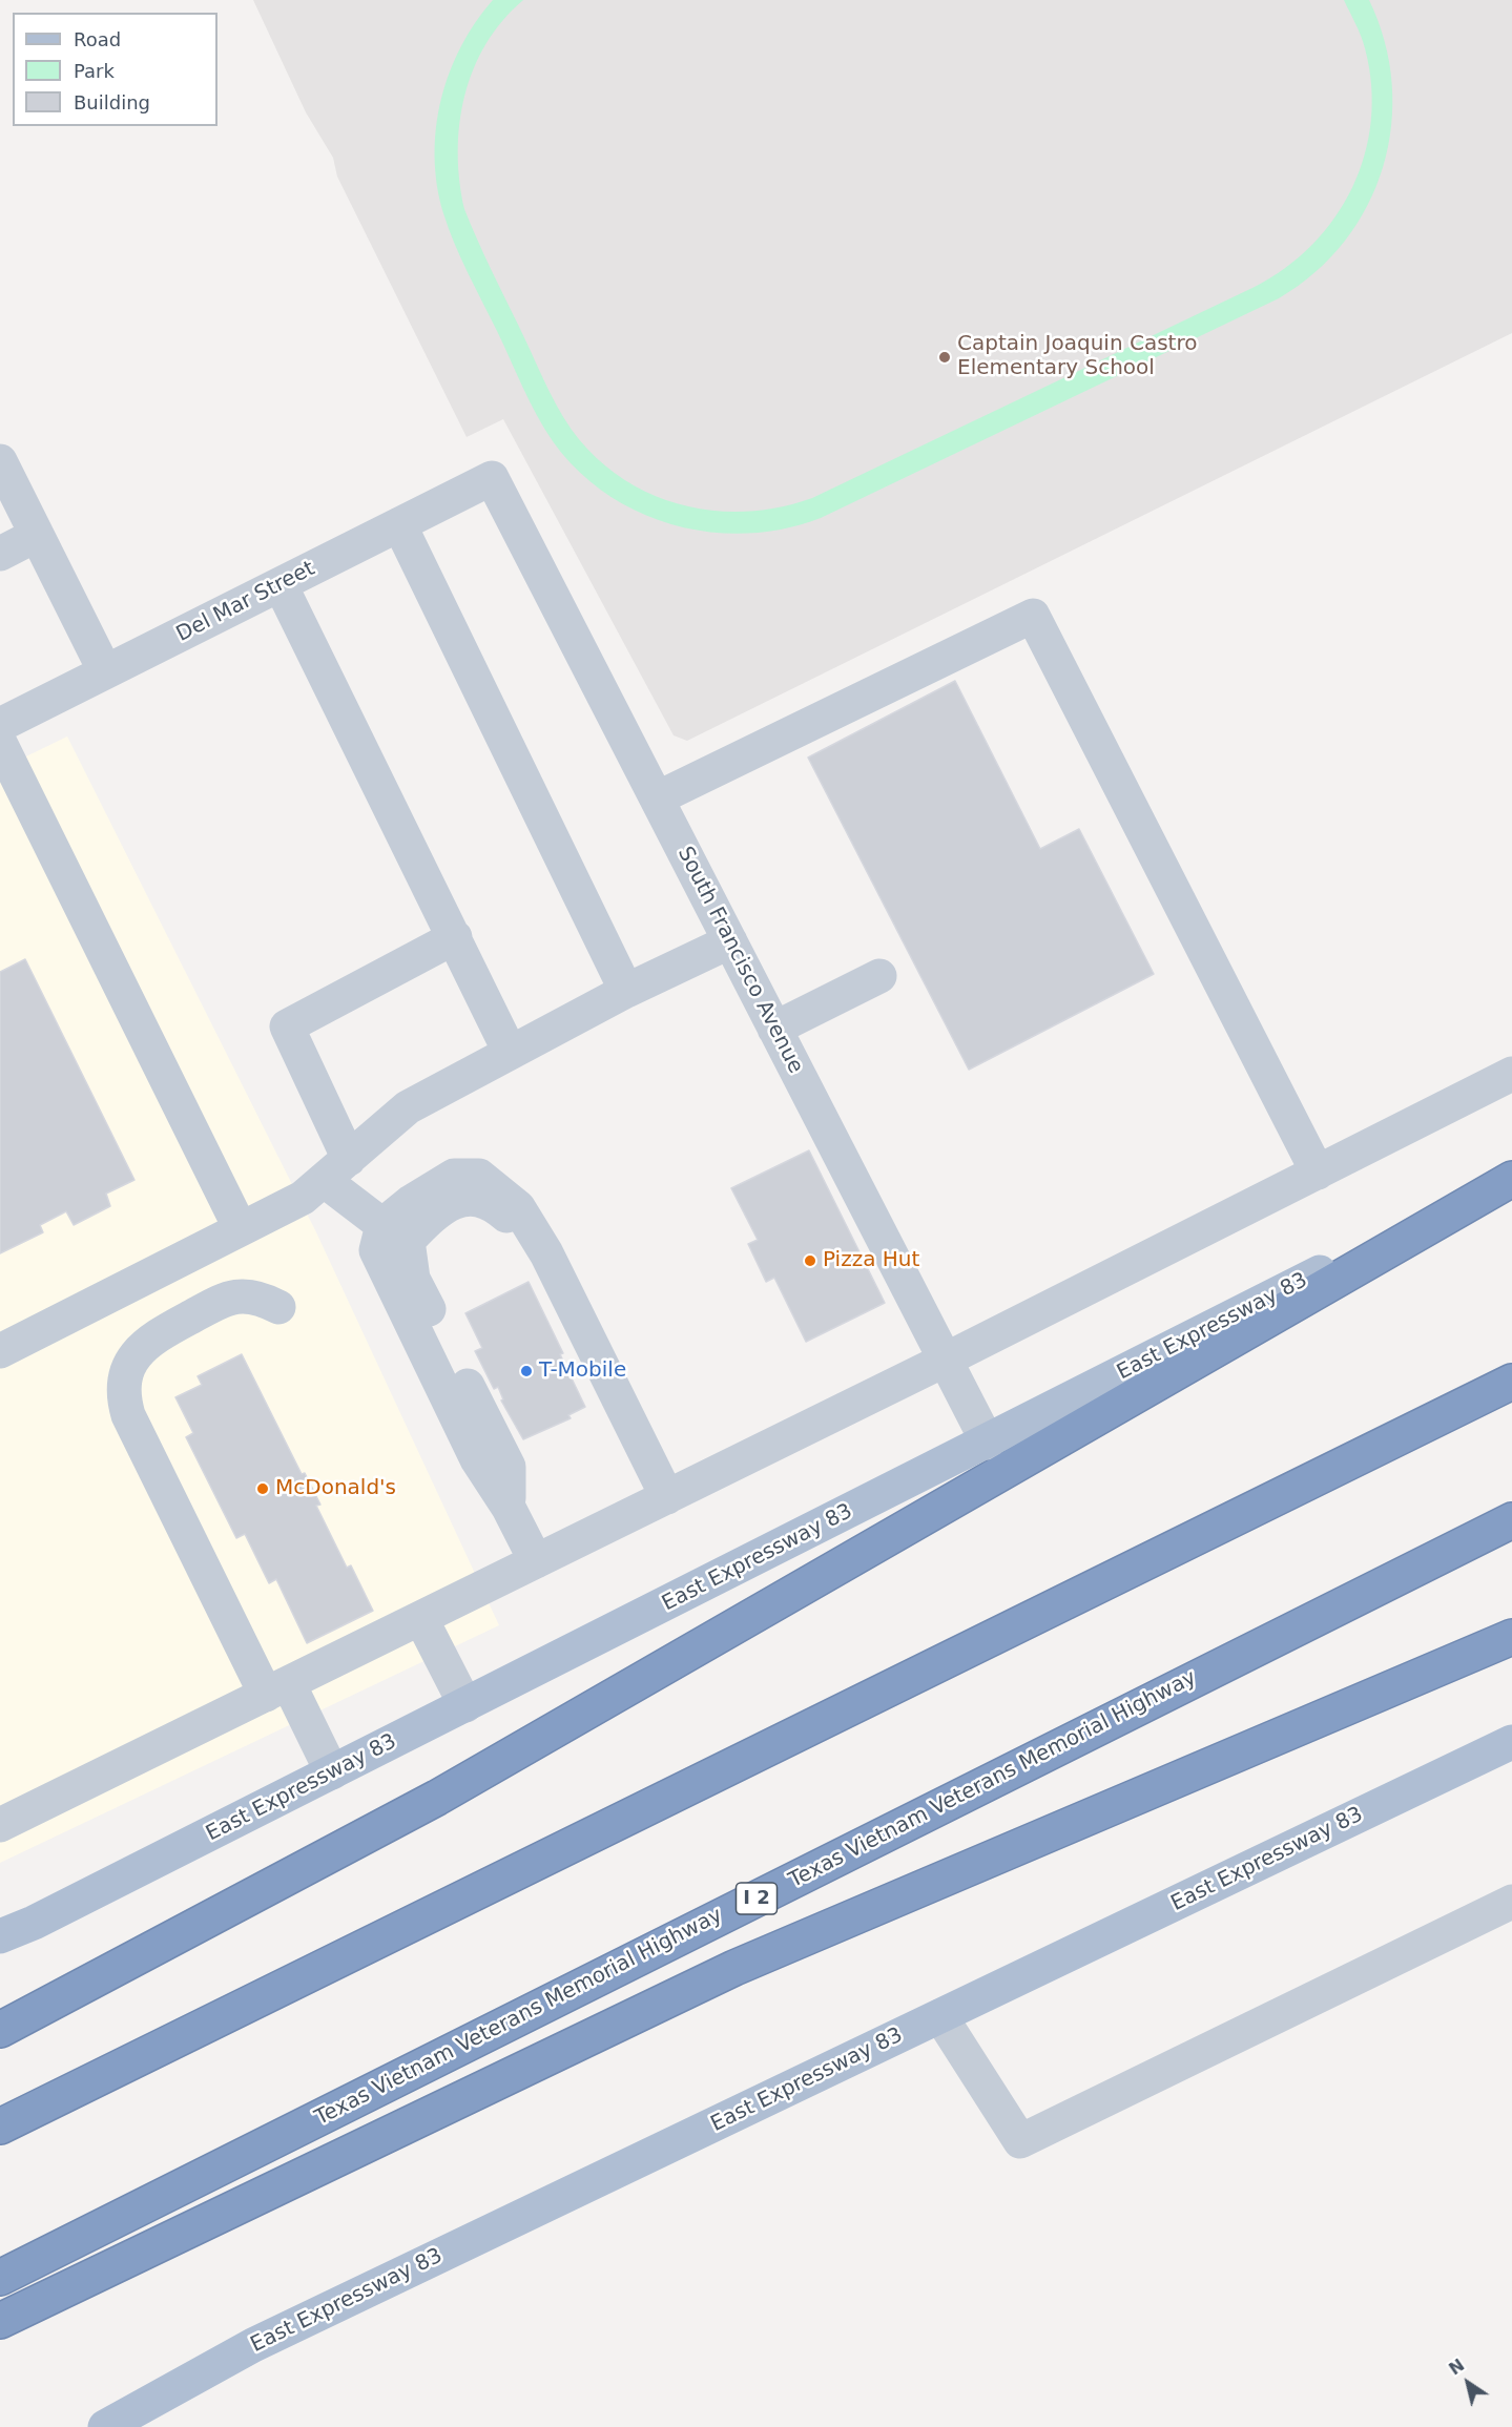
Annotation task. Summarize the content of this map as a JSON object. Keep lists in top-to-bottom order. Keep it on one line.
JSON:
{"streets":{"highway":["Texas Vietnam Veterans Memorial Highway","I 2"],"main road":["East Expressway 83"],"street":["Del Mar Street","South Francisco Avenue"]},"crossings":[["Del Mar Street","South Francisco Avenue"],["South Francisco Avenue","East Expressway 83"]],"places":["Captain Joaquin Castro Elementary School","Pizza Hut","T-Mobile","McDonald's"],"legend":["Road","Park","Building"],"north":"top left"}
